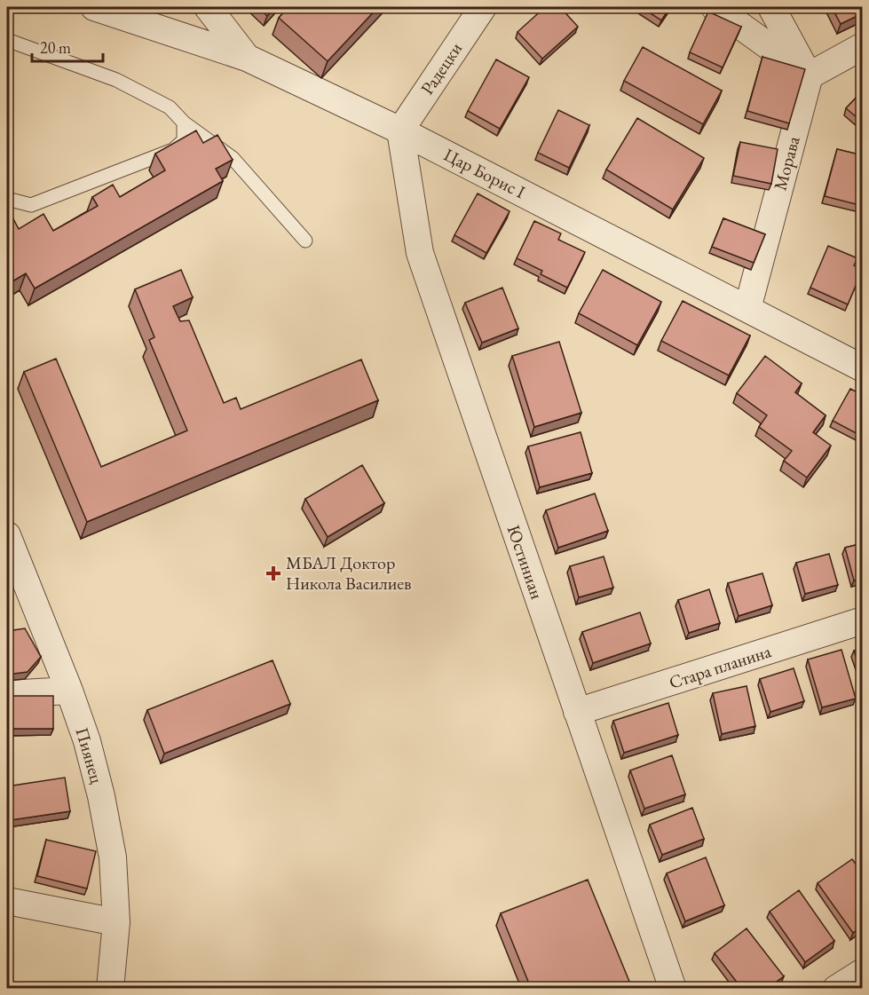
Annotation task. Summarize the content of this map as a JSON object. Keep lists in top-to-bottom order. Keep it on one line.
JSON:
{"streets":{"street":["Радецки","Морава","Цар Борис I","Юстиниан","Стара планина","Пиянец"]},"crossings":[["Радецки","Цар Борис I"],["Радецки","Юстиниан"],["Морава","Цар Борис I"],["Цар Борис I","Юстиниан"],["Юстиниан","Стара планина"]],"places":{"health":["МБАЛ Доктор Никола Василиев"]},"scale_bar":"20 m"}
